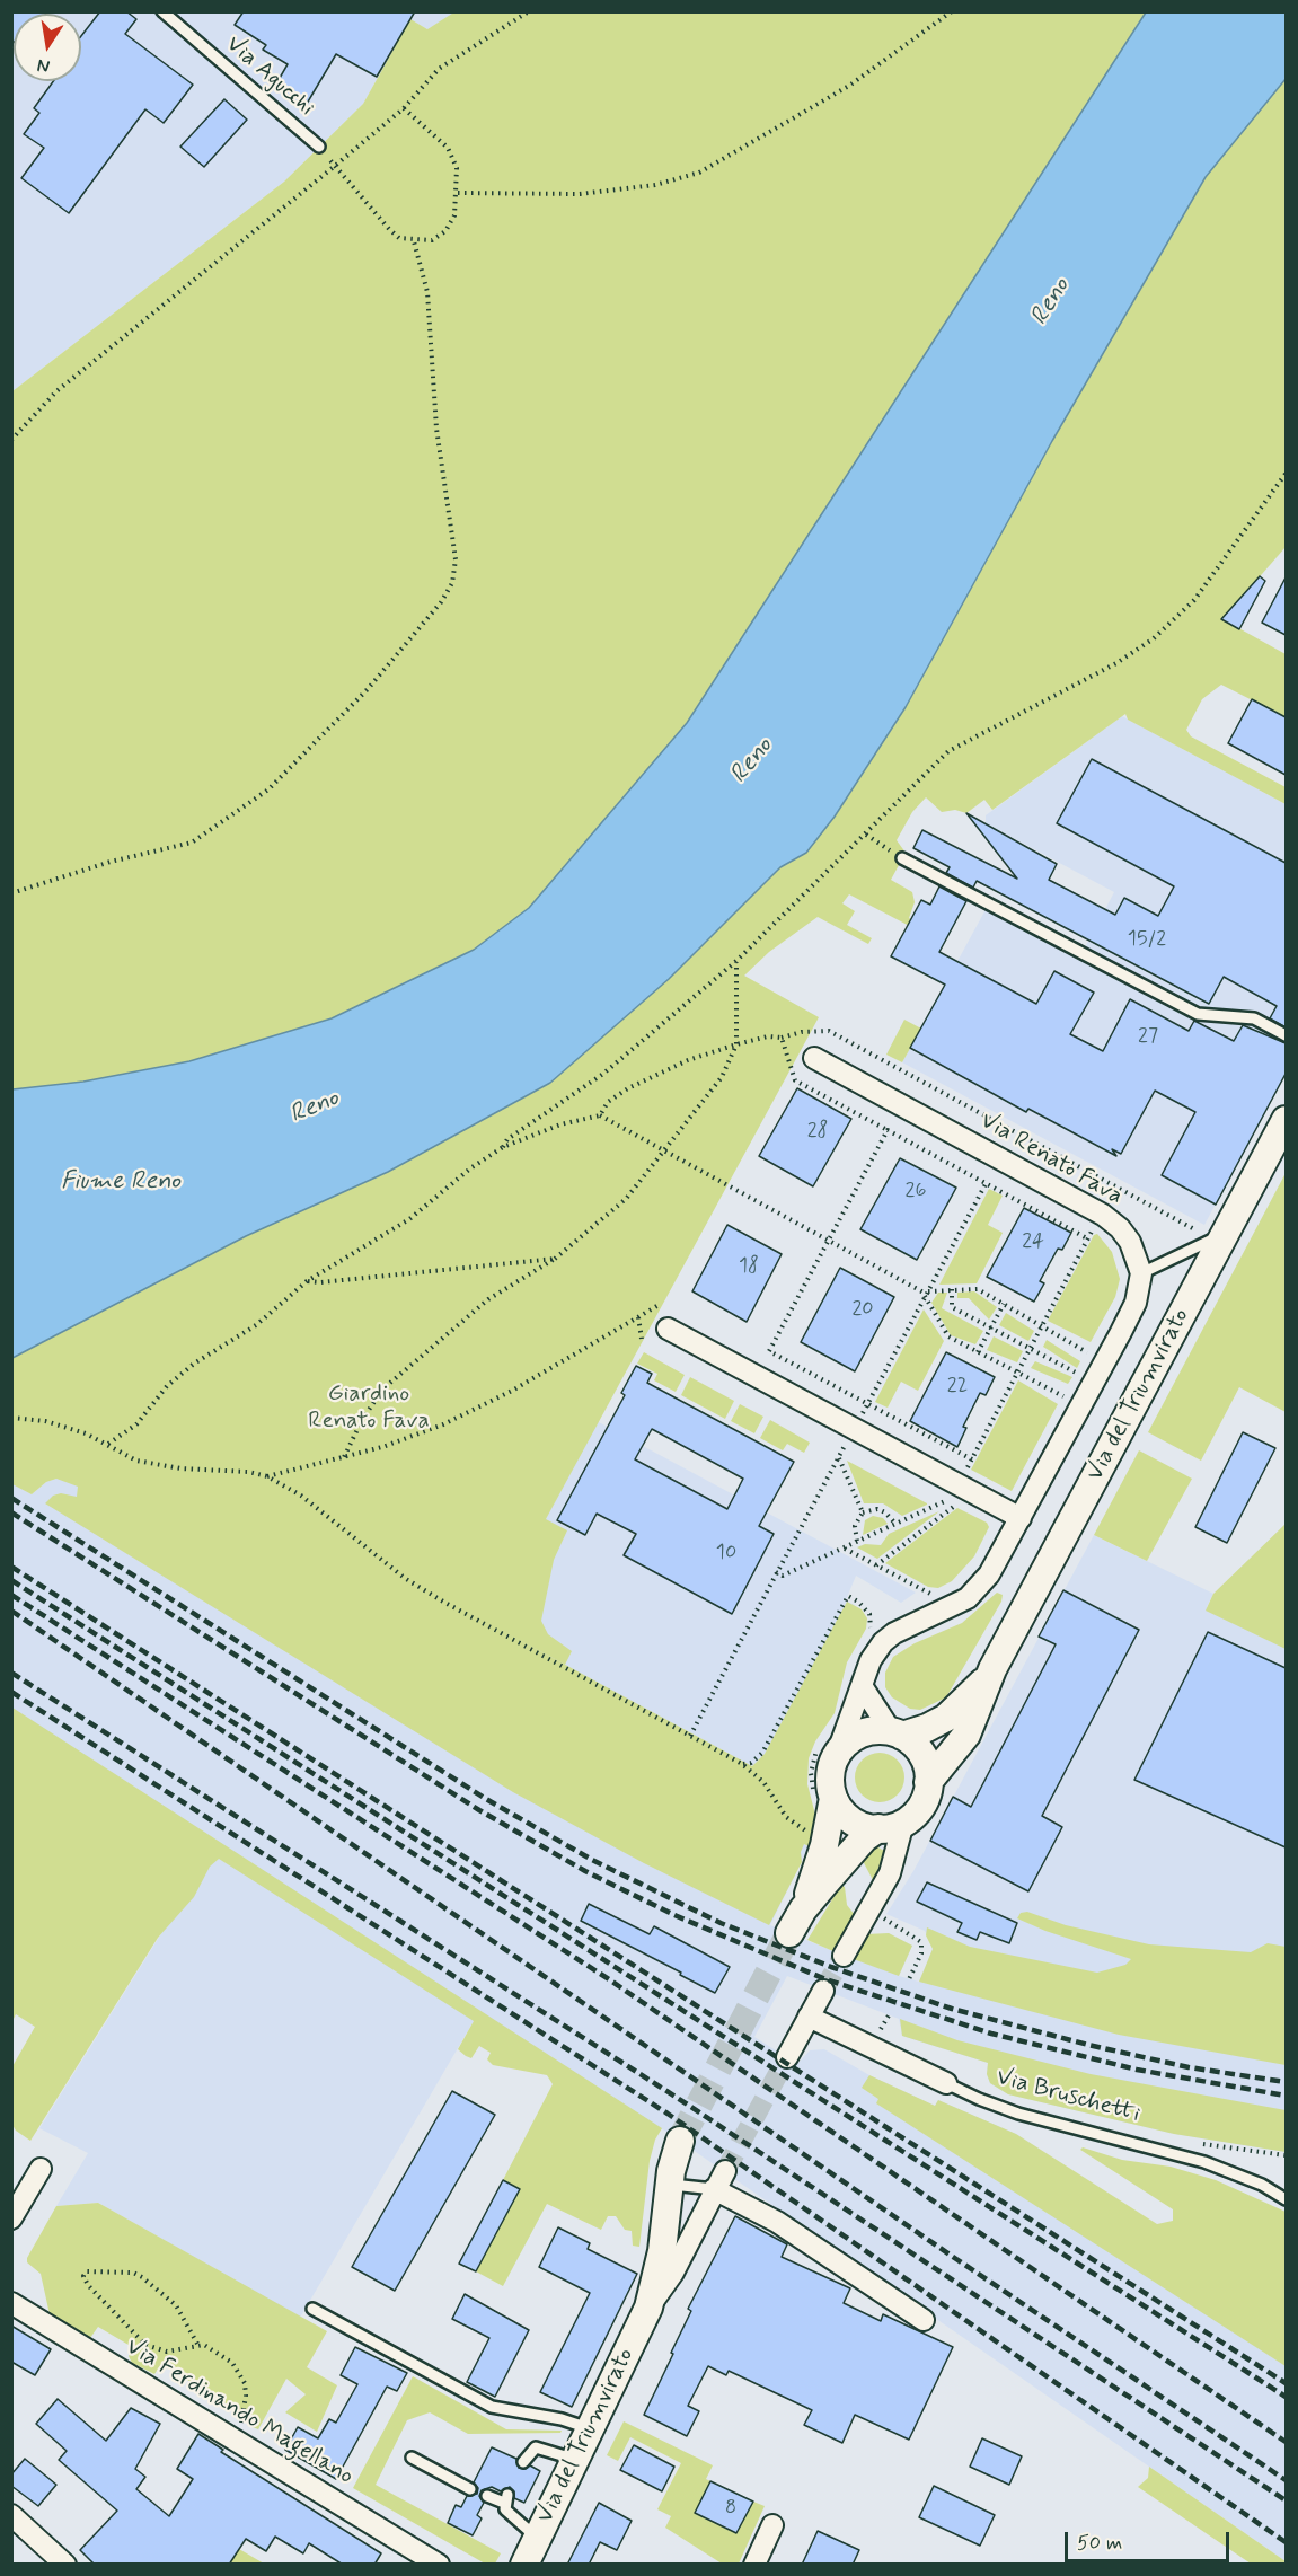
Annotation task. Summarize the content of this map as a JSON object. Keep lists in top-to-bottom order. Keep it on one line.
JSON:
{"streets":{"main road":["Via del Triumvirato"],"street":["Via Renato Fava","Via Bruschetti","Via Ferdinando Magellano"],"lane":["Via Agucchi"]},"water":["Reno","Fiume Reno"],"parks":["Giardino Renato Fava"],"house_numbers":["15/2","27","28","26","24","18","20","22","10","8"],"scale_bar":"50 m","north":"bottom"}
